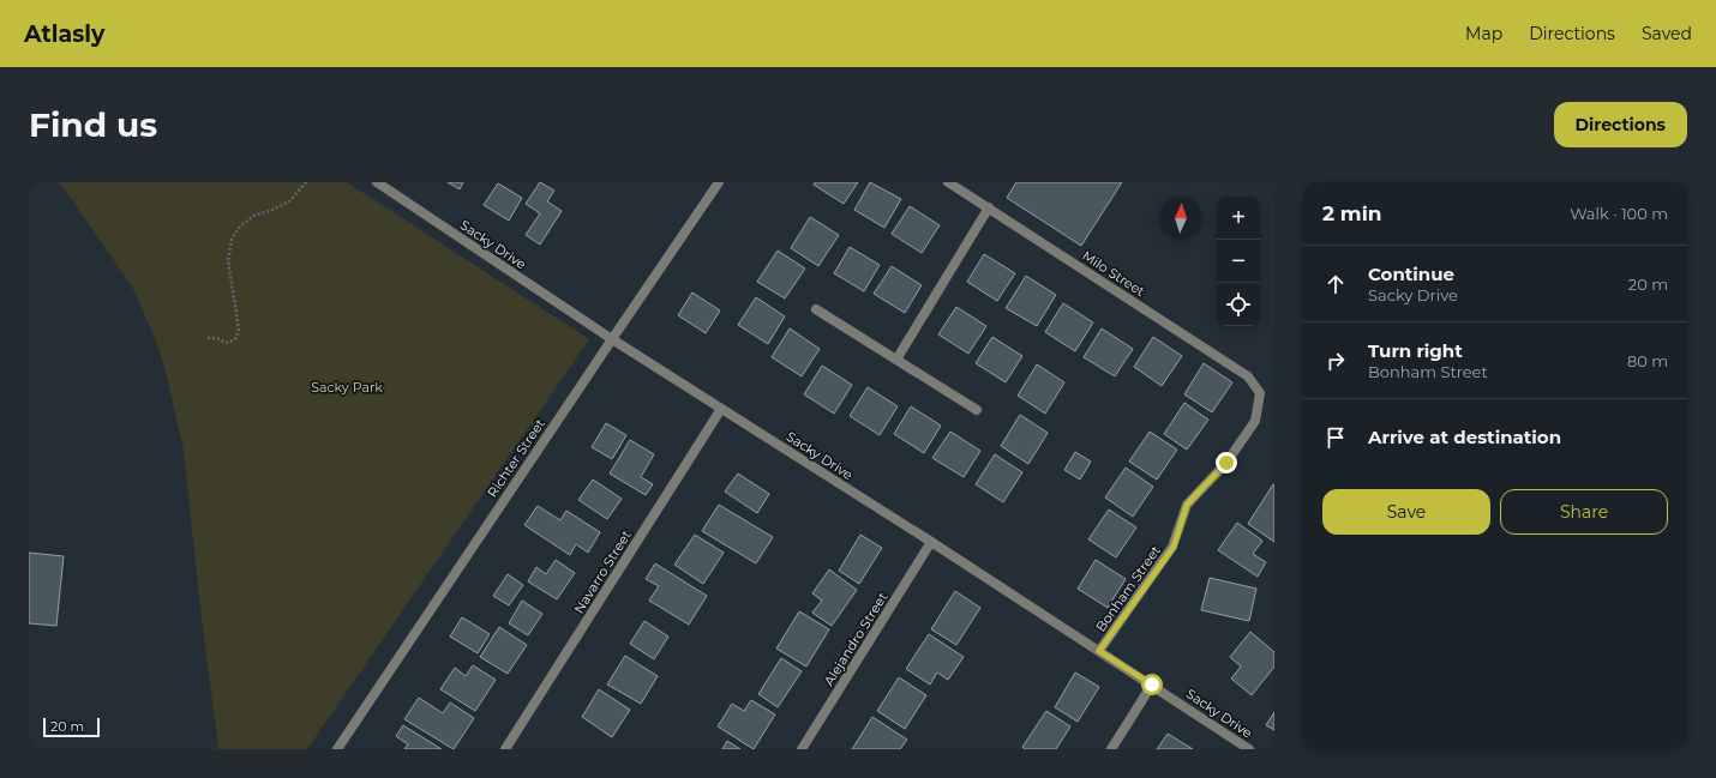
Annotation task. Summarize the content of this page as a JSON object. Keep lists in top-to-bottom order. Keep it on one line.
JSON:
{"streets":{"street":["Sacky Drive","Milo Street","Richter Street","Navarro Street","Bonham Street","Alejandro Street"]},"crossings":[["Sacky Drive","Richter Street"],["Sacky Drive","Navarro Street"],["Sacky Drive","Bonham Street"],["Sacky Drive","Alejandro Street"],["Milo Street","Bonham Street"]],"parks":["Sacky Park"],"scale_bar":"20 m","north":"top","page":{"header":"Atlasly","nav":["Map","Directions","Saved"],"buttons":["Directions",["Save","Share"]],"title":"Find us","heading":["2 min","Walk · 100 m"],"map_buttons":["+","−"],"list":[["Continue","Sacky Drive","20 m"],["Turn right","Bonham Street","80 m"],"Arrive at destination"],"scale":"20 m"}}
